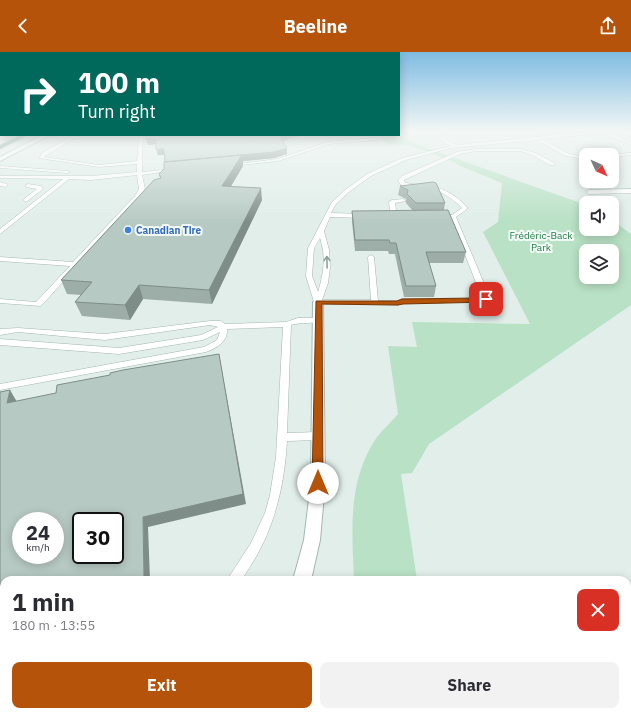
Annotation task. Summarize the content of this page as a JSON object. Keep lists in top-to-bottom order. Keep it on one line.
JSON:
{"parks":["Frédéric-Back Park"],"places":["Canadian Tire"],"north":"bottom right","page":{"header":"Beeline","turn":["100 m","Turn right"],"speed":"24 km/h","limit":"30","heading":["1 min","180 m · 13:55"],"buttons":["Exit","Share"]}}
